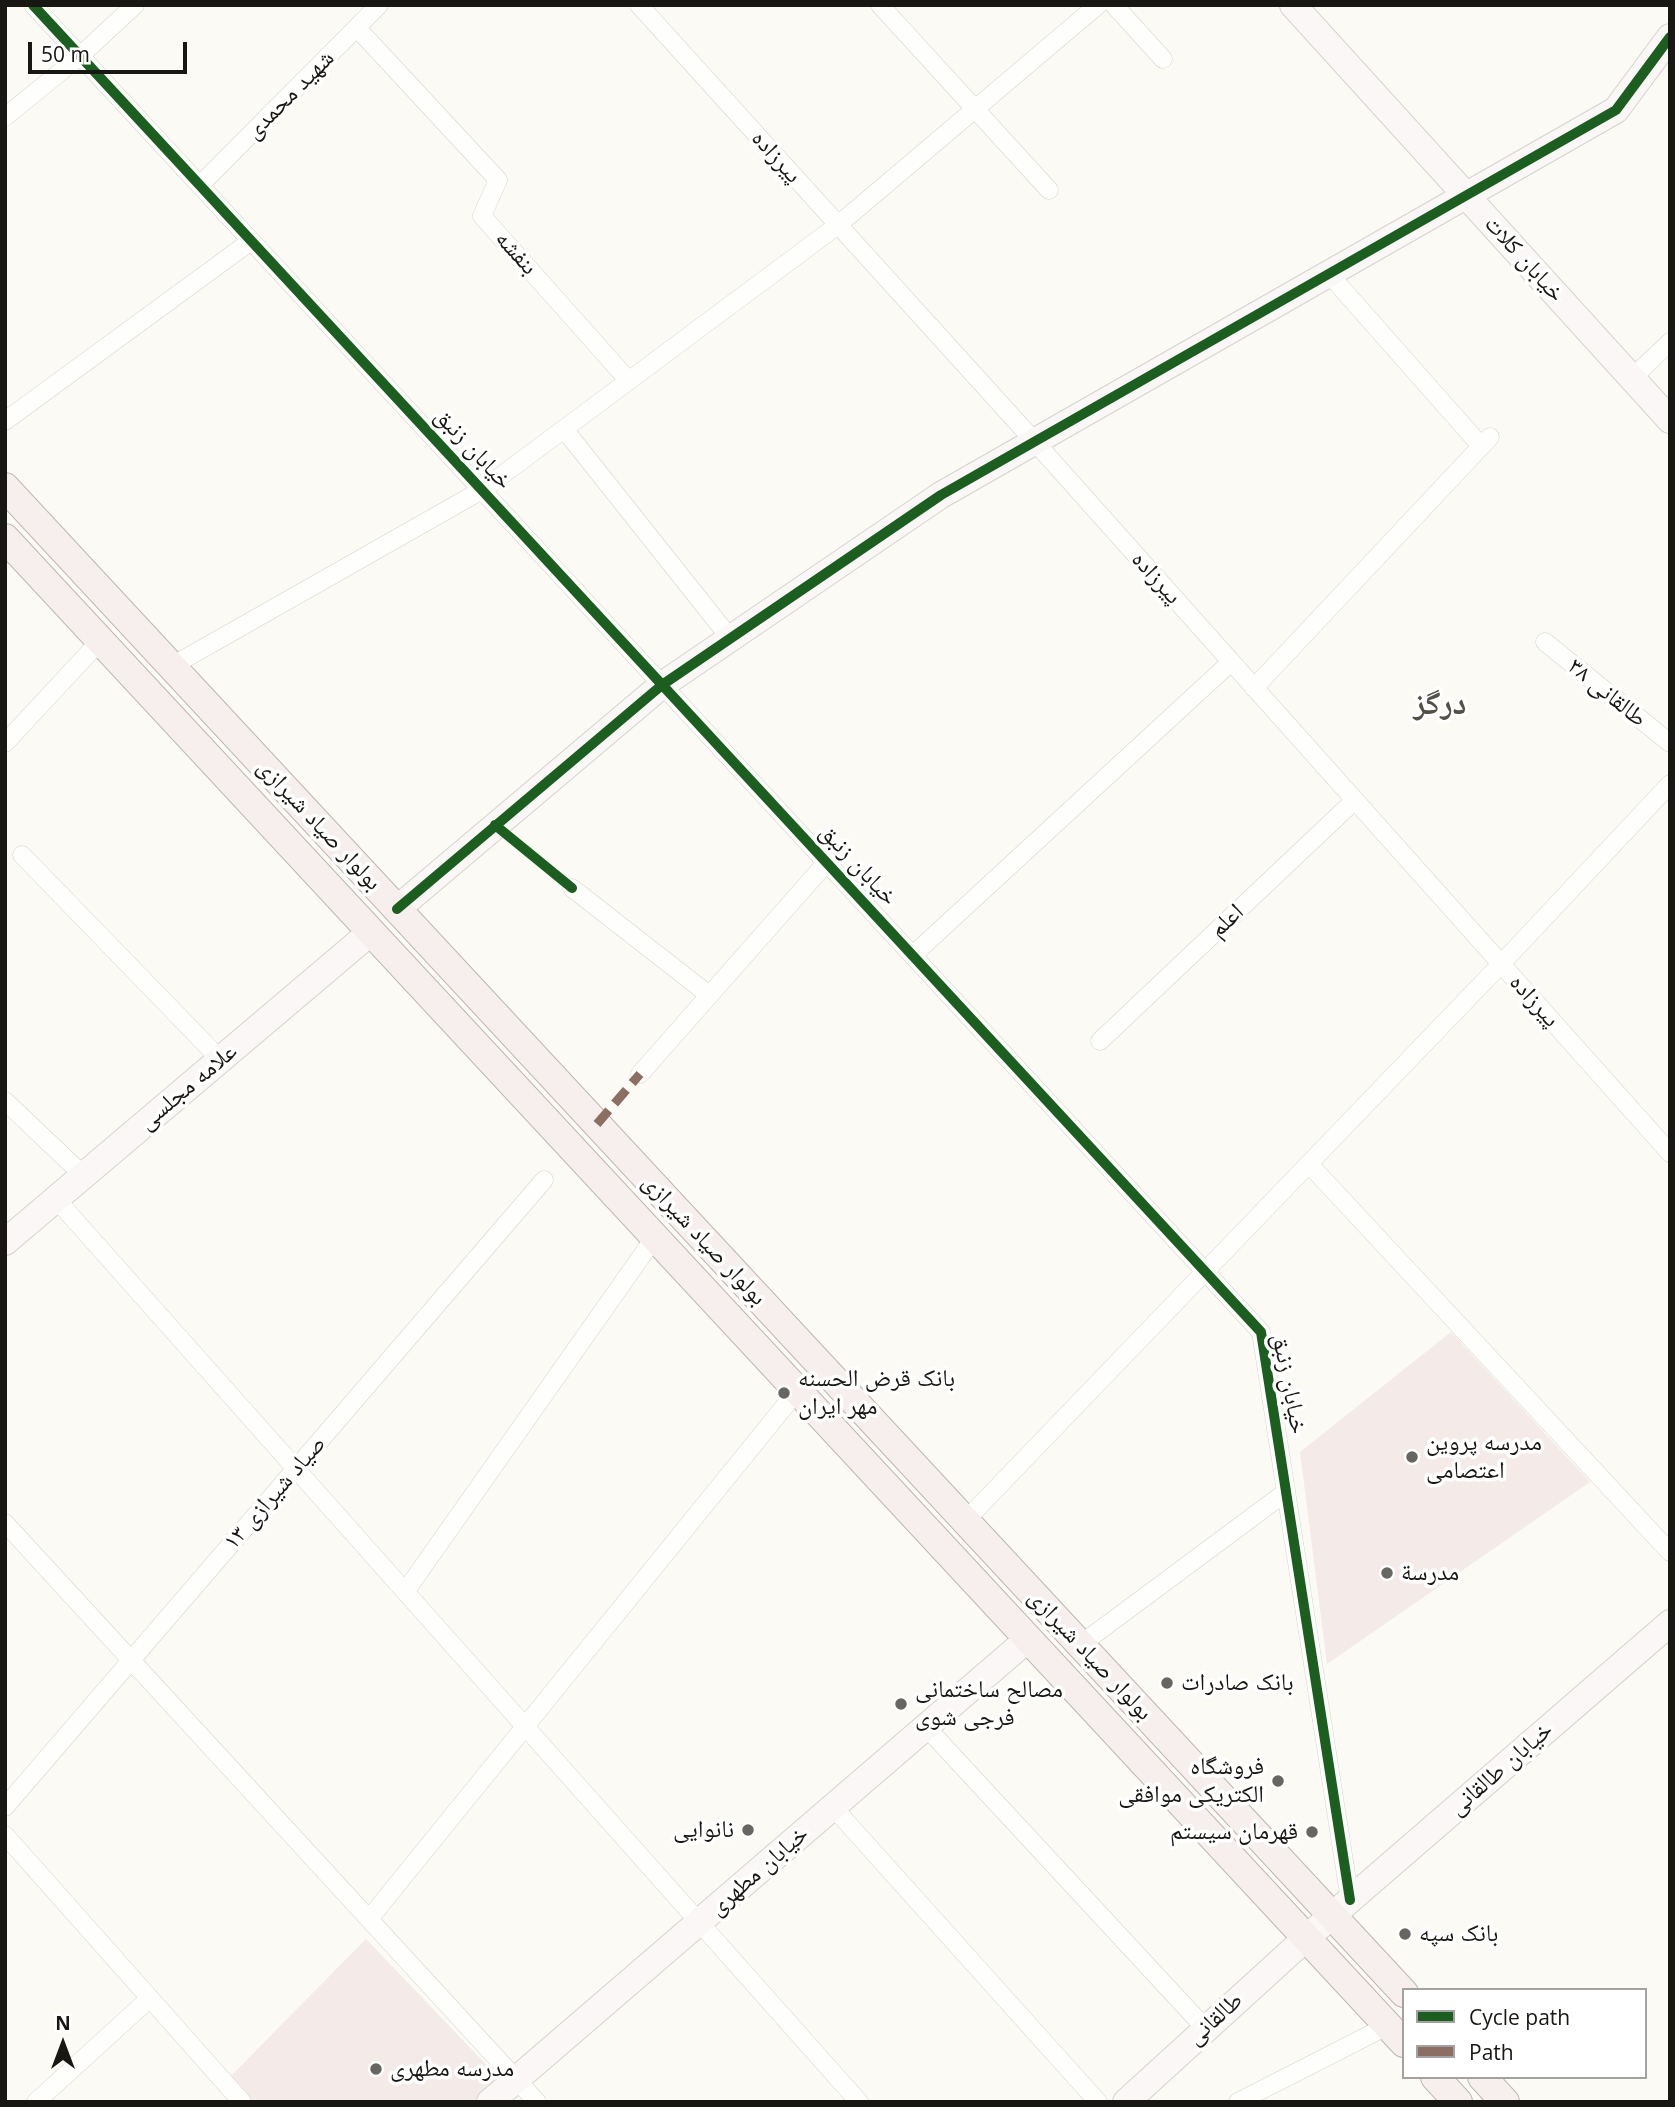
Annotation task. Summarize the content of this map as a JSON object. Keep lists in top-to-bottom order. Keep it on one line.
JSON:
{"streets":{"main road":["بولوار صیاد شیرازی"],"street":["شهید محمدی","پیرزاده","بنفشه","خیابان کلات","خیابان زنبق","طالقانی ۳۸","اعلم","علامه مجلسی","صیاد شیرازی ۱۳","خیابان طالقانی","خیابان مطهری","طالقانی"]},"crossings":[["شهید محمدی","بنفشه"],["شهید محمدی","خیابان زنبق"],["پیرزاده","اعلم"],["خیابان زنبق","بولوار صیاد شیرازی"],["خیابان زنبق","خیابان طالقانی"],["بولوار صیاد شیرازی","علامه مجلسی"],["بولوار صیاد شیرازی","خیابان طالقانی"],["بولوار صیاد شیرازی","خیابان مطهری"],["بولوار صیاد شیرازی","طالقانی"],["خیابان طالقانی","طالقانی"]],"districts":["درگز"],"places":["بانک قرض الحسنه مهر ایران","مدرسه پروین اعتصامی","مدرسة","بانک صادرات","مصالح ساختمانی فرجی شوی","فروشگاه الکتریکی موافقی","نانوایی","قهرمان سیستم","بانک سپه","مدرسه مطهری"],"legend":["Cycle path","Path"],"scale_bar":"50 m","north":"top"}
